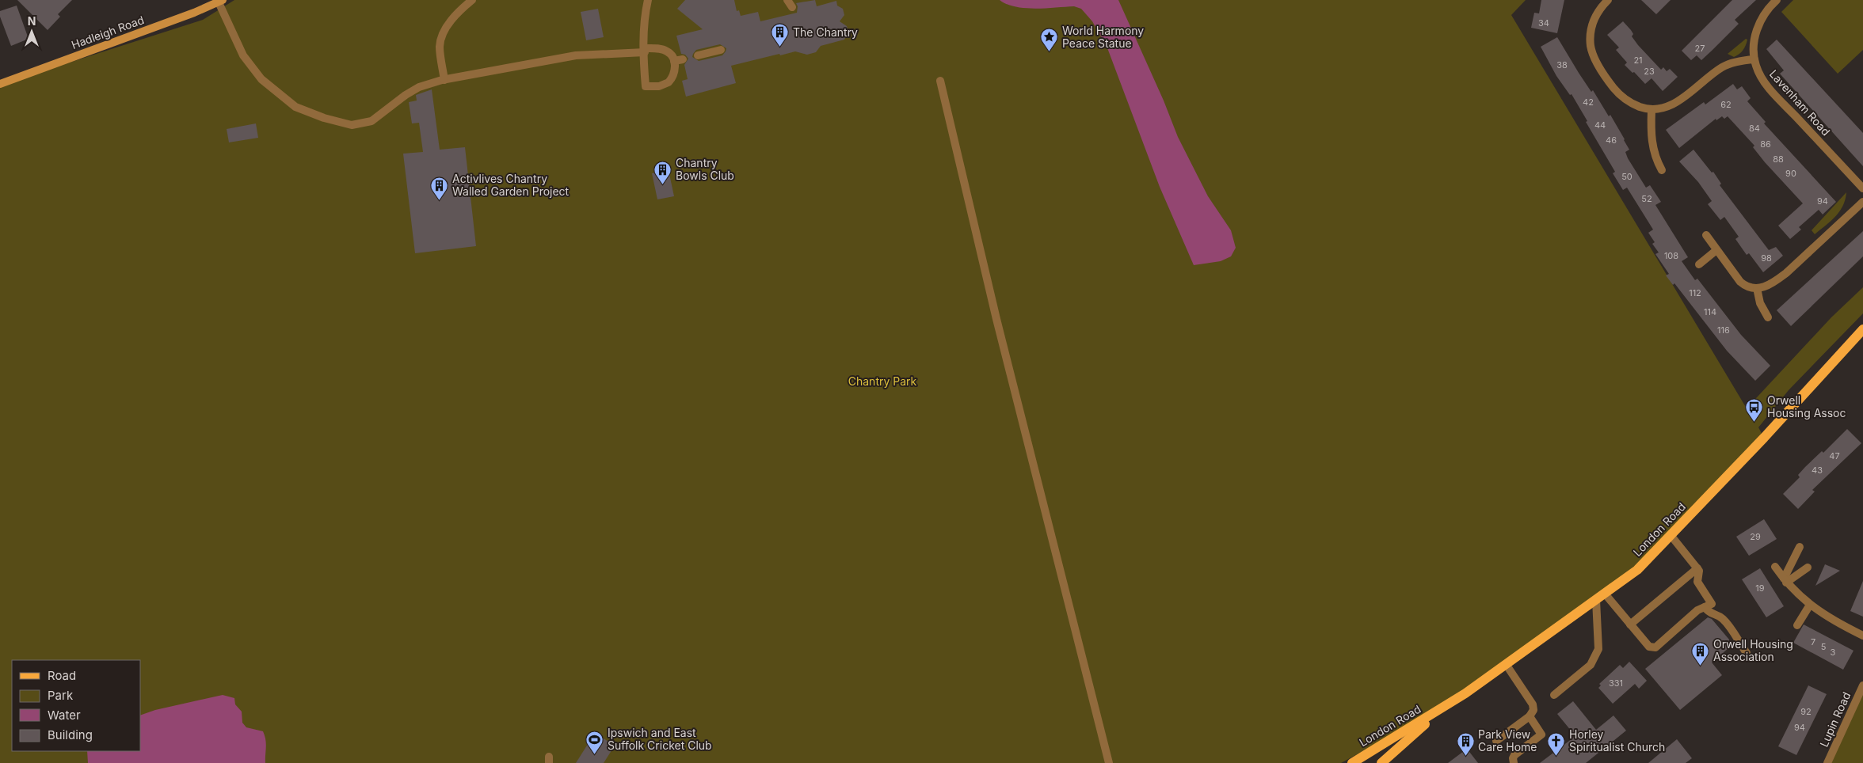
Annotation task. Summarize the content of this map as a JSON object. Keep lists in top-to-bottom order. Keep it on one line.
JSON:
{"streets":{"main road":["London Road"],"street":["Hadleigh Road","Lavenham Road","Lupin Road"]},"parks":["Chantry Park"],"places":{"building":["The Chantry","Chantry Bowls Club","Activlives Chantry Walled Garden Project","Orwell Housing Association","Park View Care Home"],"place":["World Harmony Peace Statue"],"bus stop":["Orwell Housing Assoc"],"sports":["Ipswich and East Suffolk Cricket Club"],"church":["Horley Spiritualist Church"]},"house_numbers":["34","27","21","38","23","42","62","44","84","46","86","88","90","50","52","94","108","98","112","114","116","47","43","29","19","7","5","3","331","92","94"],"legend":["Road","Park","Water","Building"],"north":"top"}
